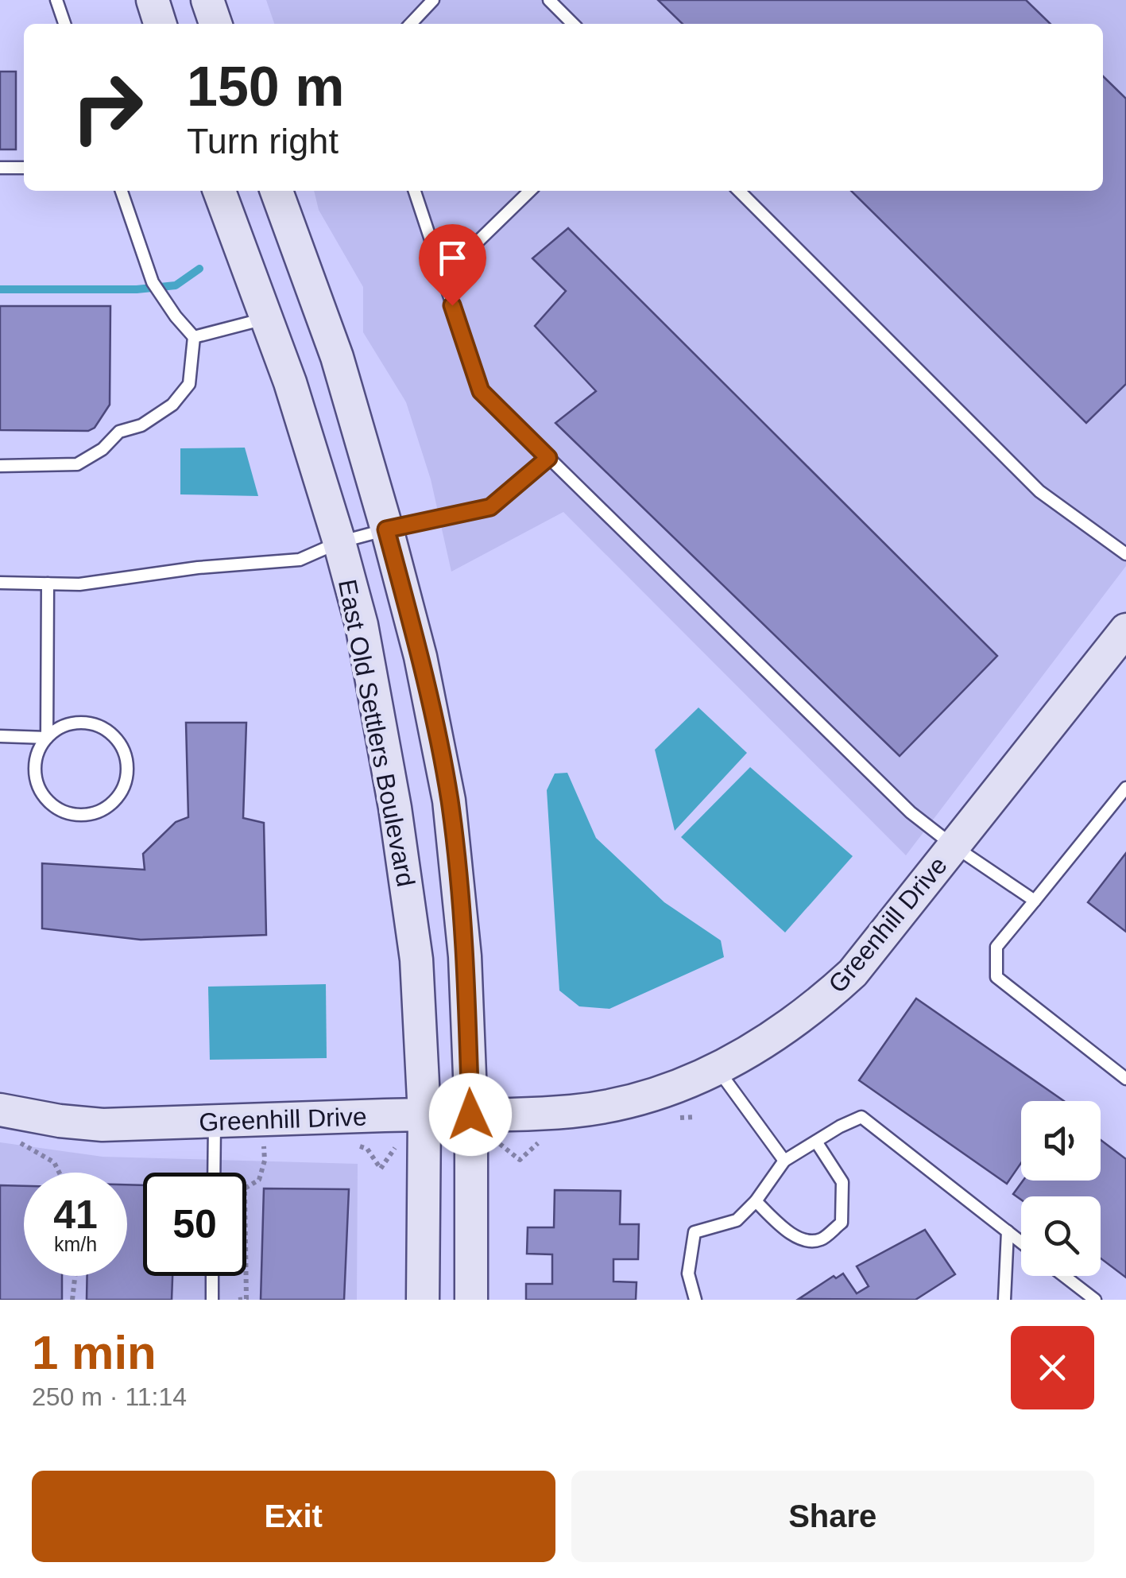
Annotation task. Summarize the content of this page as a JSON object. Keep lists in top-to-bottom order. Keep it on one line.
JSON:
{"streets":{"main road":["East Old Settlers Boulevard","Greenhill Drive"]},"crossings":[["East Old Settlers Boulevard","Greenhill Drive"]],"page":{"turn":["150 m","Turn right"],"speed":"41 km/h","limit":"50","heading":["1 min","250 m · 11:14"],"buttons":["Exit","Share"]}}
